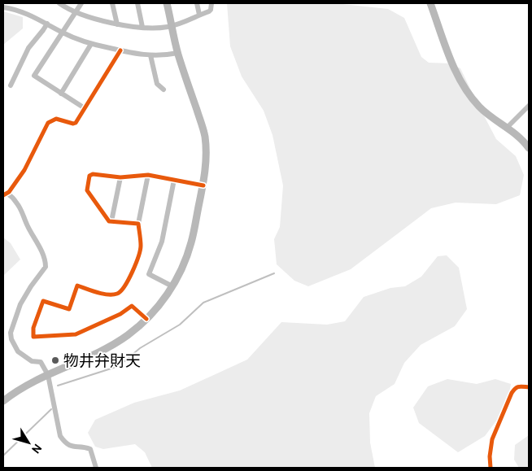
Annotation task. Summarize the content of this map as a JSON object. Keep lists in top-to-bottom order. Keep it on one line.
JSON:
{"places":["物井弁財天"],"north":"bottom right"}
